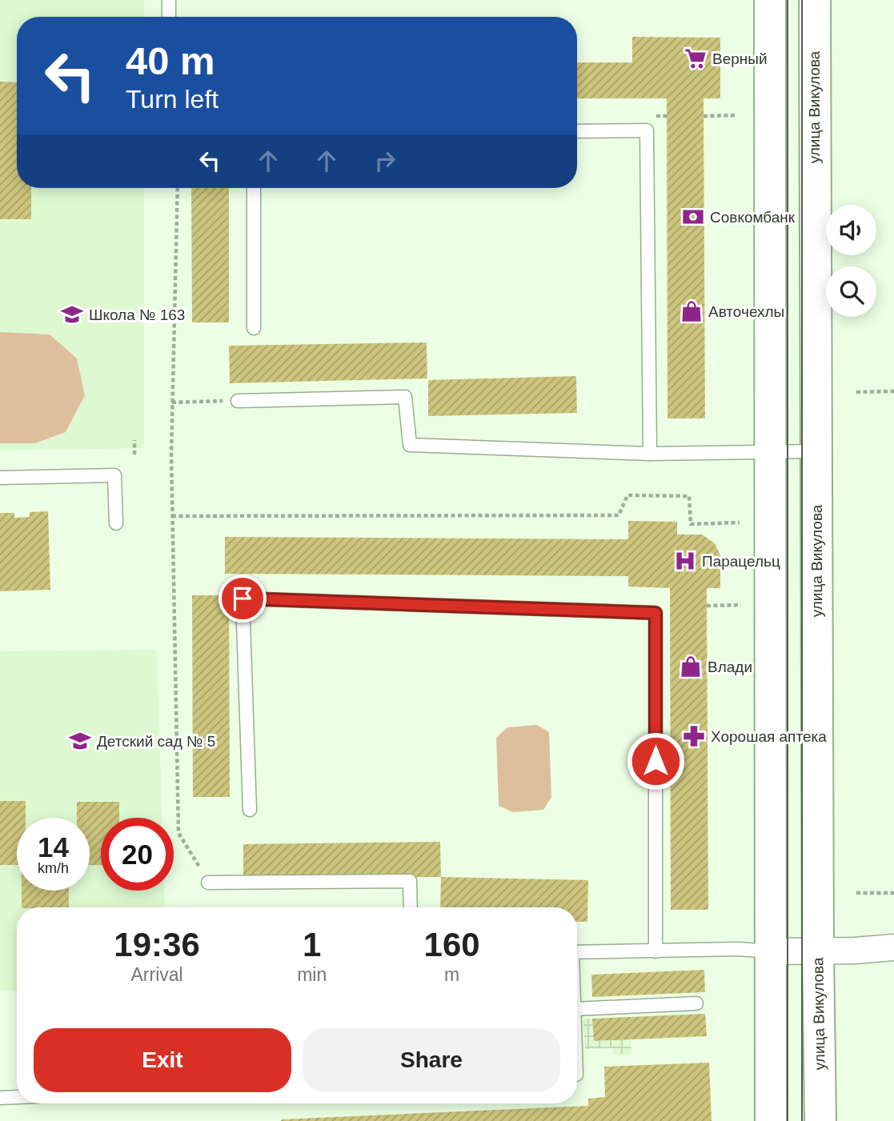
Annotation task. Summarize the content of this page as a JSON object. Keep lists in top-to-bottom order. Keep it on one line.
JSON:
{"streets":{"street":["улица Викулова"]},"places":{"supermarket":["Верный"],"bank":["Совкомбанк"],"shop":["Авточехлы","Влади"],"school or university":["Школа № 163","Детский сад № 5"],"hospital":["Парацельц"],"pharmacy":["Хорошая аптека"]},"page":{"turn":["40 m","Turn left"],"speed":"14 km/h","limit":"20","eta":["19:36","Arrival","1","min","160","m"],"buttons":["Exit","Share"]}}
